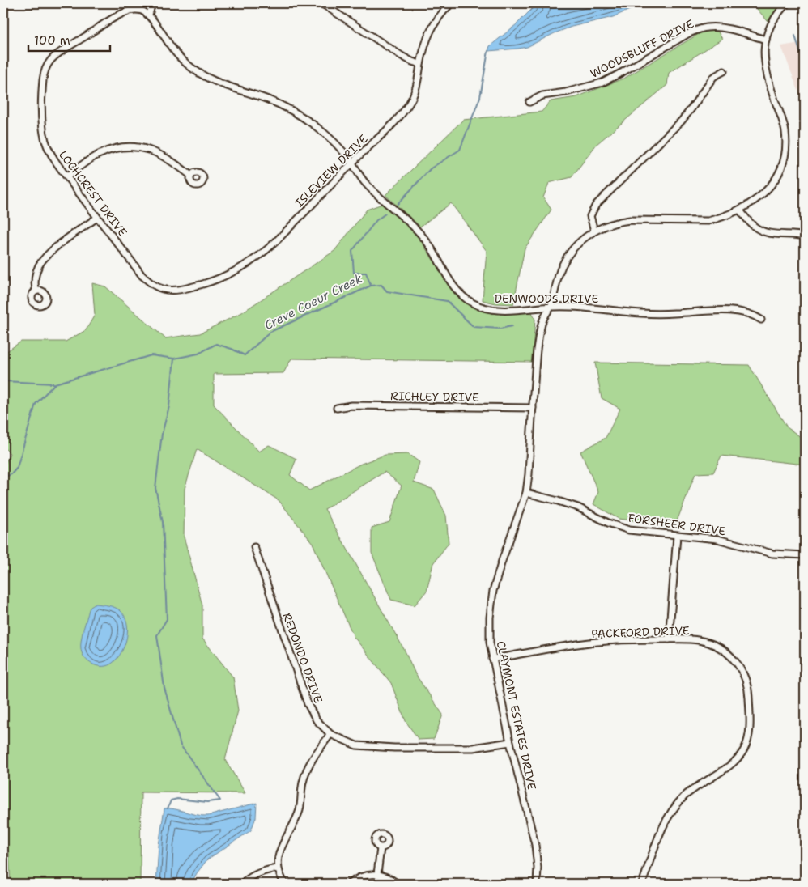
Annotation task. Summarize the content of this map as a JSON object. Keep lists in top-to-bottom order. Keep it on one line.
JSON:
{"streets":{"street":["WOODSBLUFF DRIVE","ISLEVIEW DRIVE","LOCHCREST DRIVE","DENWOODS DRIVE","RICHLEY DRIVE","FORSHEER DRIVE","PACKFORD DRIVE","REDONDO DRIVE","CLAYMONT ESTATES DRIVE"]},"crossings":[["WOODSBLUFF DRIVE","CLAYMONT ESTATES DRIVE"],["ISLEVIEW DRIVE","LOCHCREST DRIVE"],["ISLEVIEW DRIVE","DENWOODS DRIVE"],["DENWOODS DRIVE","CLAYMONT ESTATES DRIVE"],["RICHLEY DRIVE","CLAYMONT ESTATES DRIVE"],["FORSHEER DRIVE","CLAYMONT ESTATES DRIVE"],["PACKFORD DRIVE","CLAYMONT ESTATES DRIVE"],["REDONDO DRIVE","CLAYMONT ESTATES DRIVE"]],"water":["Creve Coeur Creek"],"scale_bar":"100 m"}
